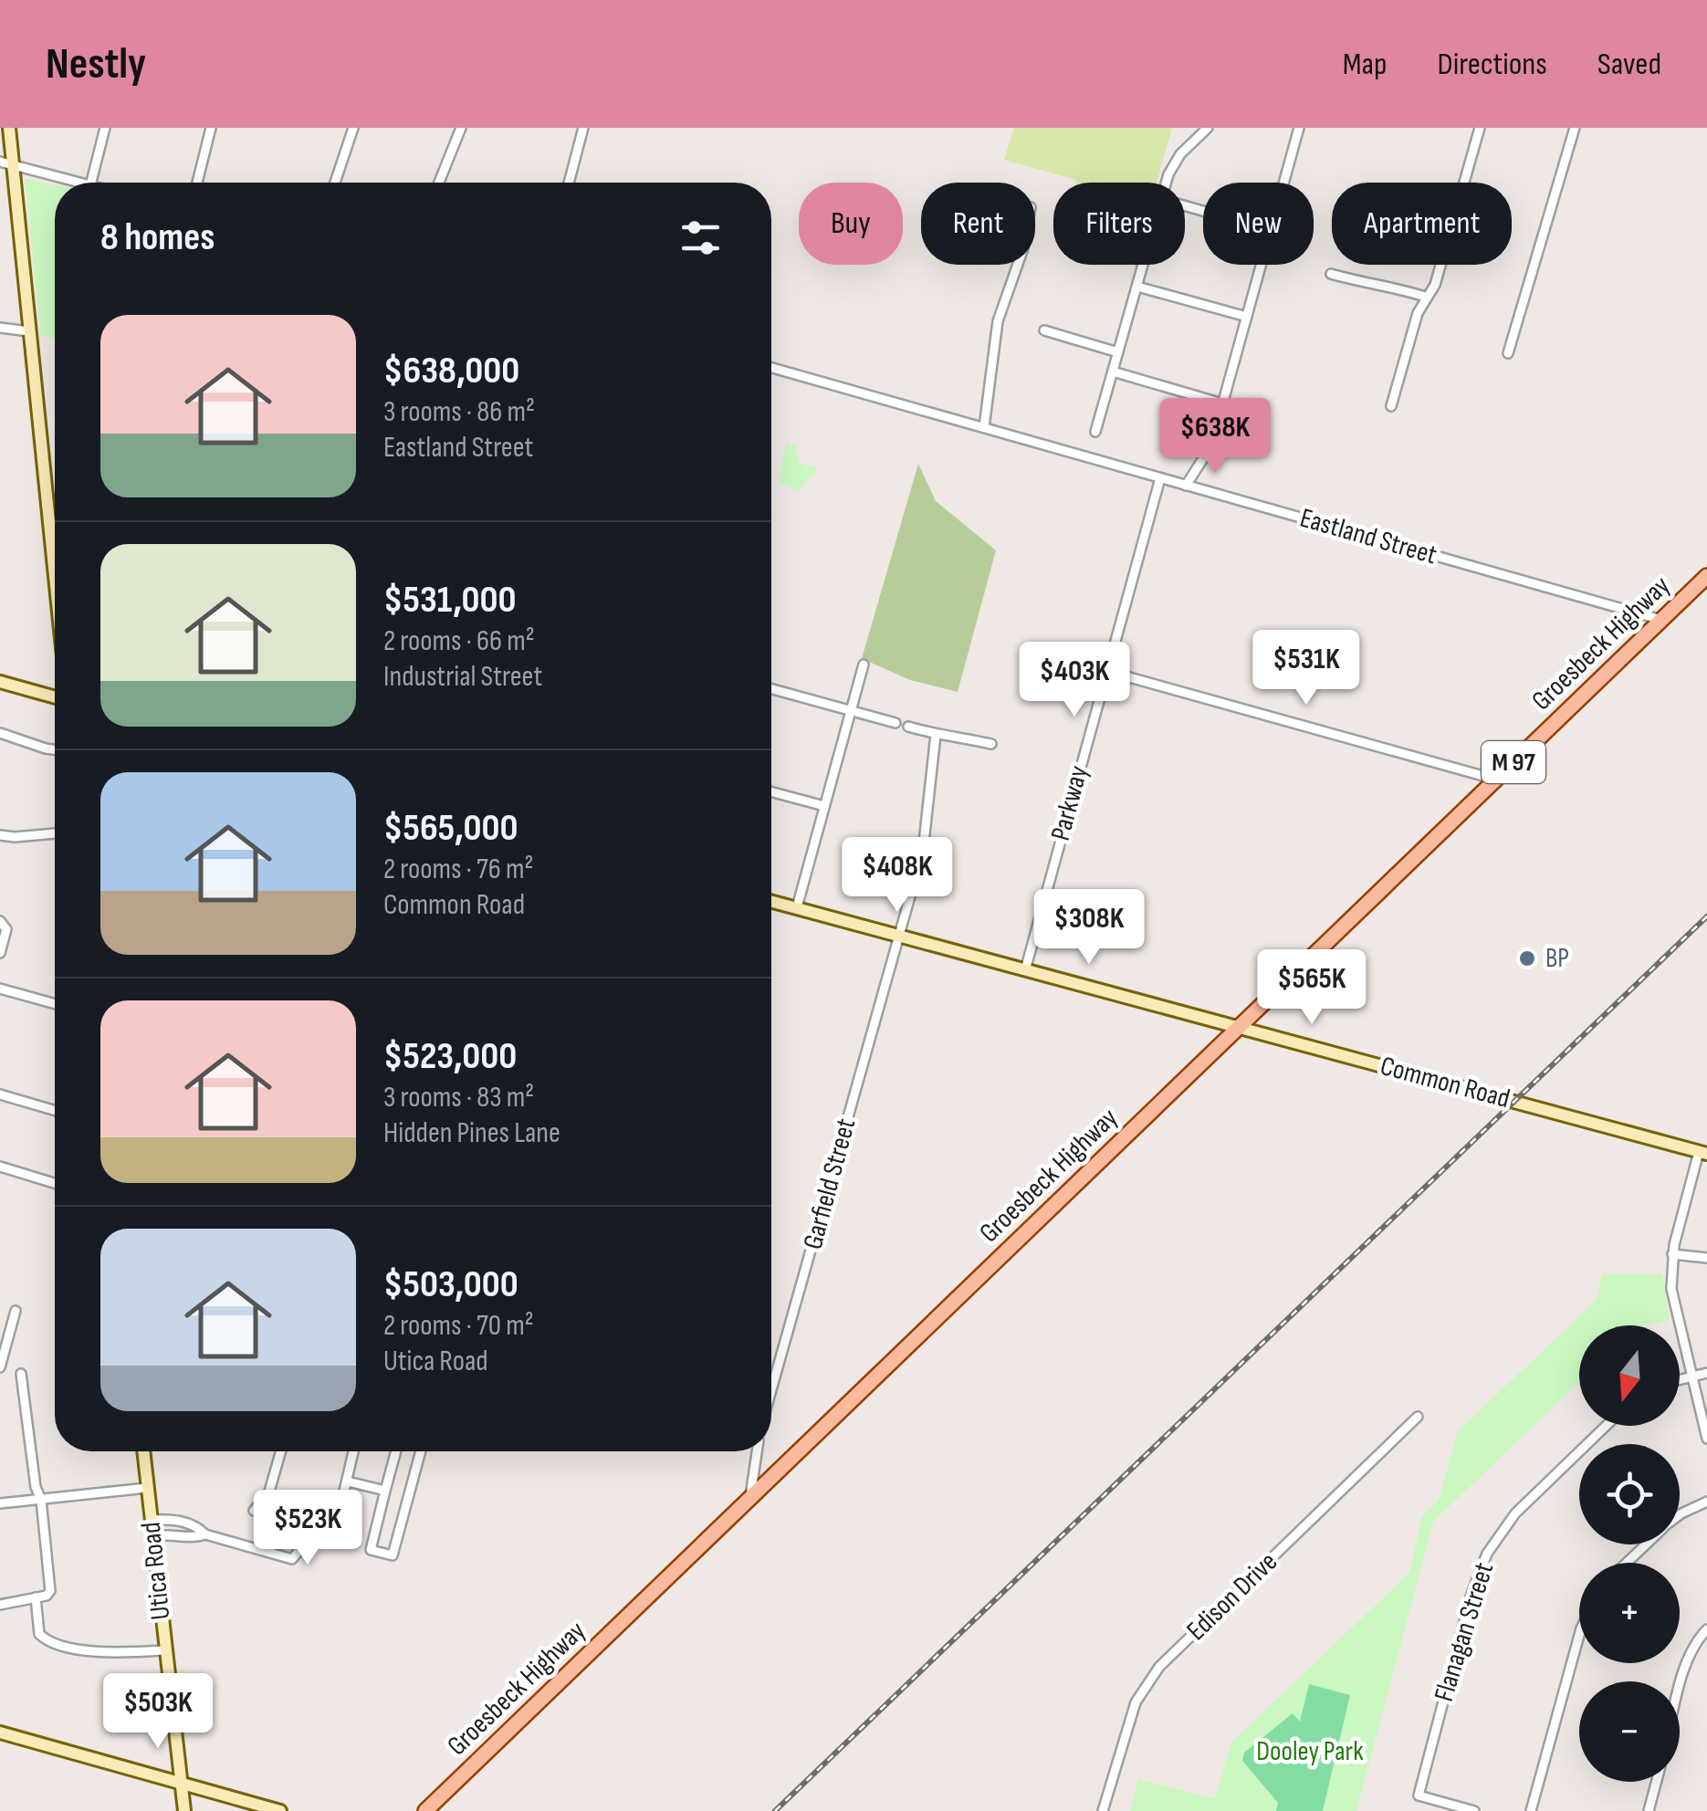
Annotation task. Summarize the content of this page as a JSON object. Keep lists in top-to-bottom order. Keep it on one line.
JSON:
{"streets":{"main road":["Groesbeck Highway","M 97","Common Road","Utica Road"],"street":["Eastland Street","Parkway","Garfield Street","Edison Drive","Flanagan Street"]},"crossings":[["Eastland Street","Groesbeck Highway"],["Eastland Street","Parkway"],["Groesbeck Highway","Common Road"],["Parkway","Common Road"],["Common Road","Garfield Street"]],"parks":["Dooley Park"],"places":["BP"],"north":"bottom","page":{"header":"Nestly","nav":["Map","Directions","Saved"],"chip":["Buy","Rent","Filters","New","Apartment"],"heading":"8 homes","list":[{"name":"$638,000","note":"3 rooms · 86 m² · Eastland Street"},{"name":"$531,000","note":"2 rooms · 66 m² · Industrial Street"},{"name":"$565,000","note":"2 rooms · 76 m² · Common Road"},{"name":"$523,000","note":"3 rooms · 83 m² · Hidden Pines Lane"},{"name":"$503,000","note":"2 rooms · 70 m² · Utica Road"}],"price":["$638K","$531K","$403K","$408K","$308K","$565K","$523K","$503K"],"map_buttons":["+","−"]}}
